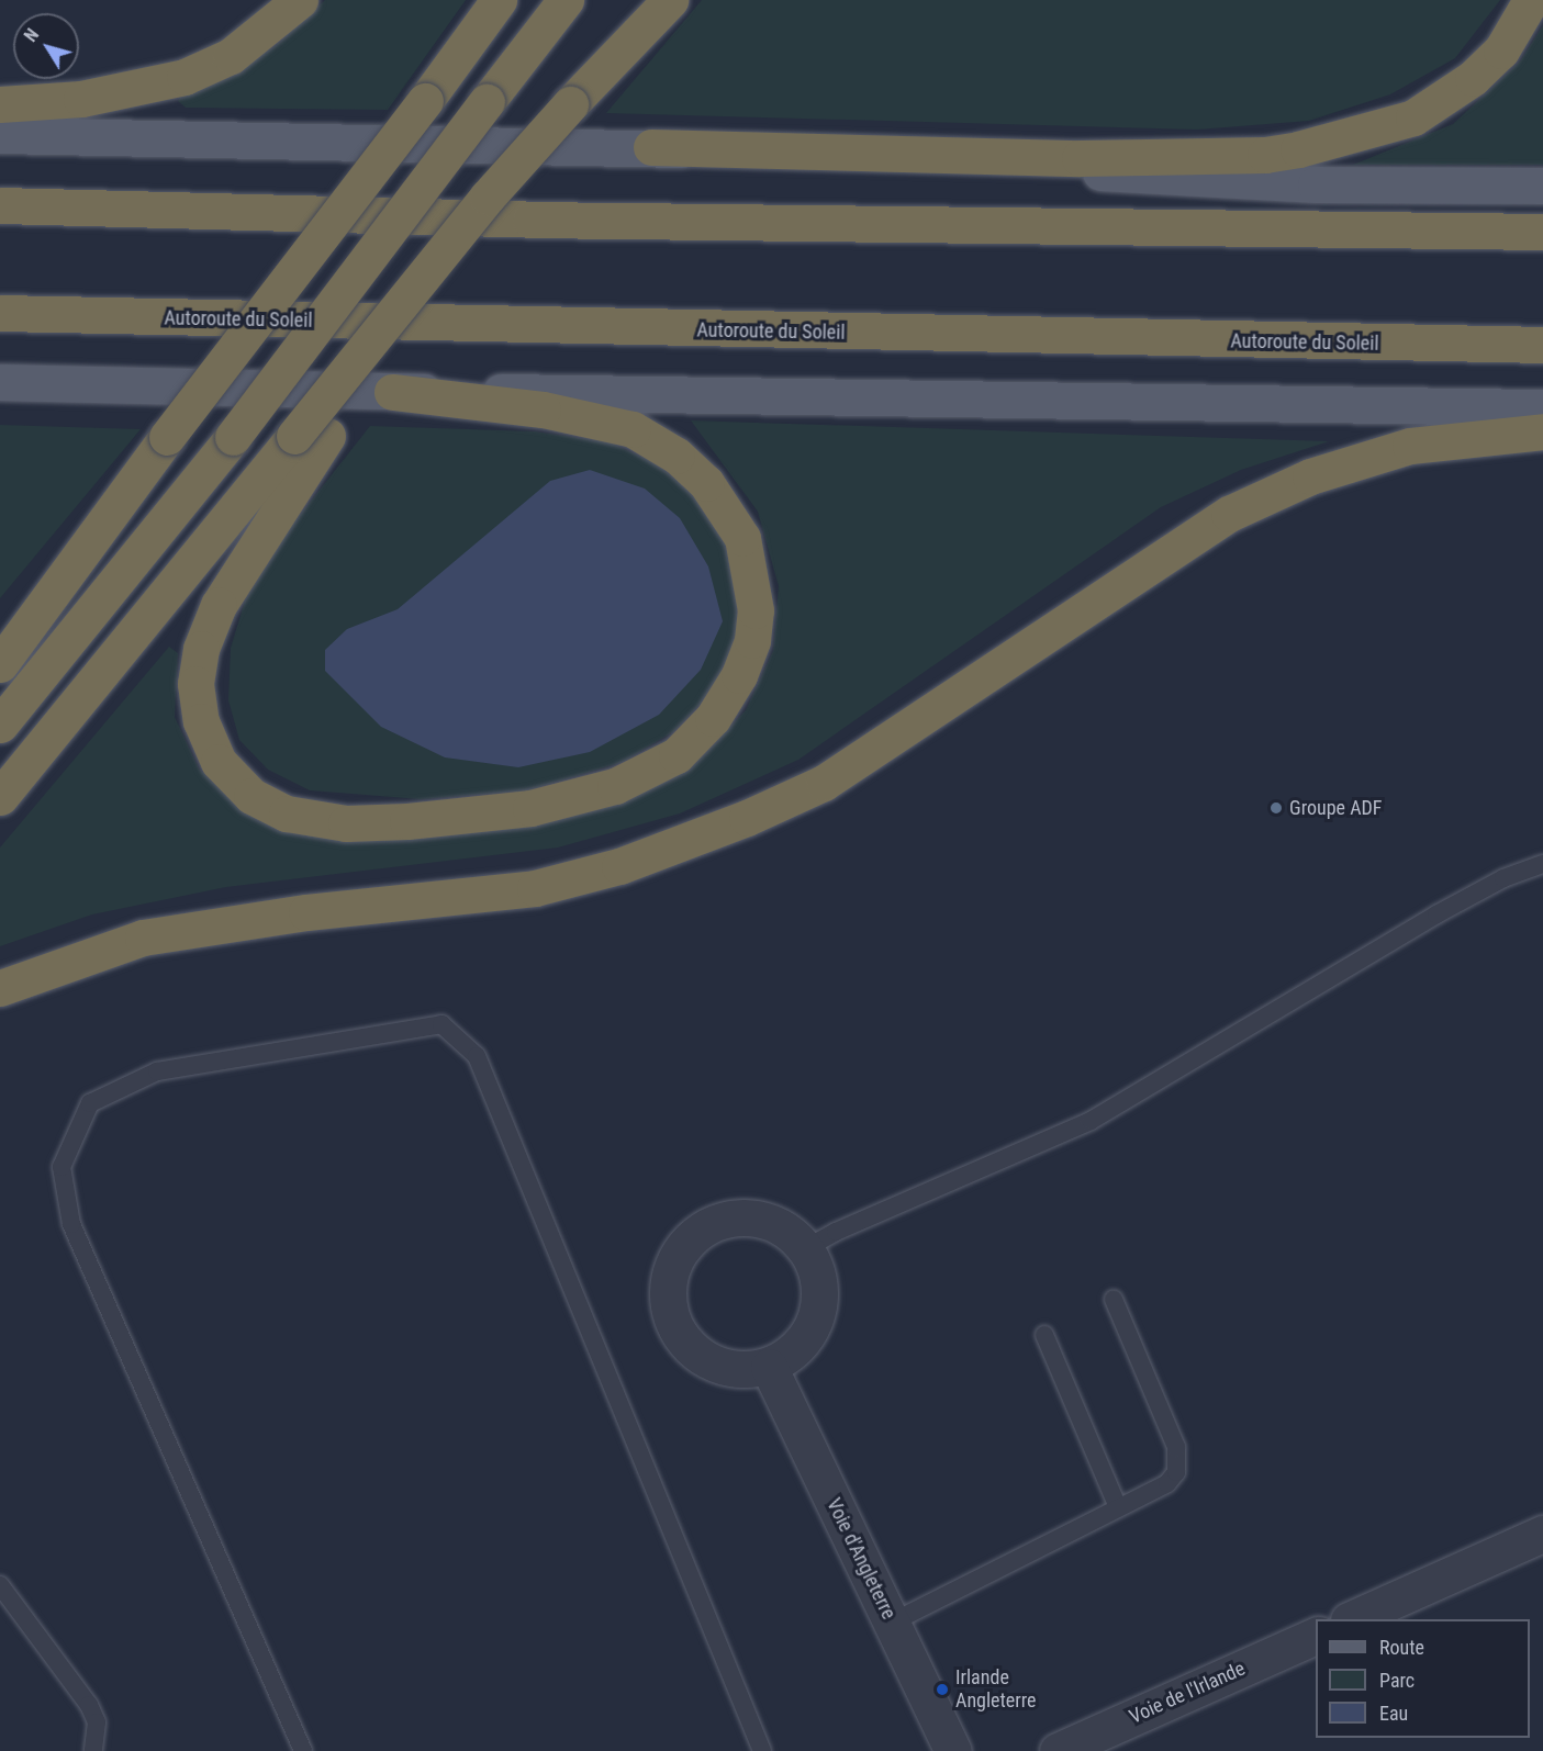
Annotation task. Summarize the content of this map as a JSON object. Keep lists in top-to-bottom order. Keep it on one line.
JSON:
{"streets":{"highway":["Autoroute du Soleil"],"street":["Voie d'Angleterre","Voie de l'Irlande"]},"places":["Groupe ADF","Irlande Angleterre"],"legend":["Route","Parc","Eau"],"north":"top left"}
